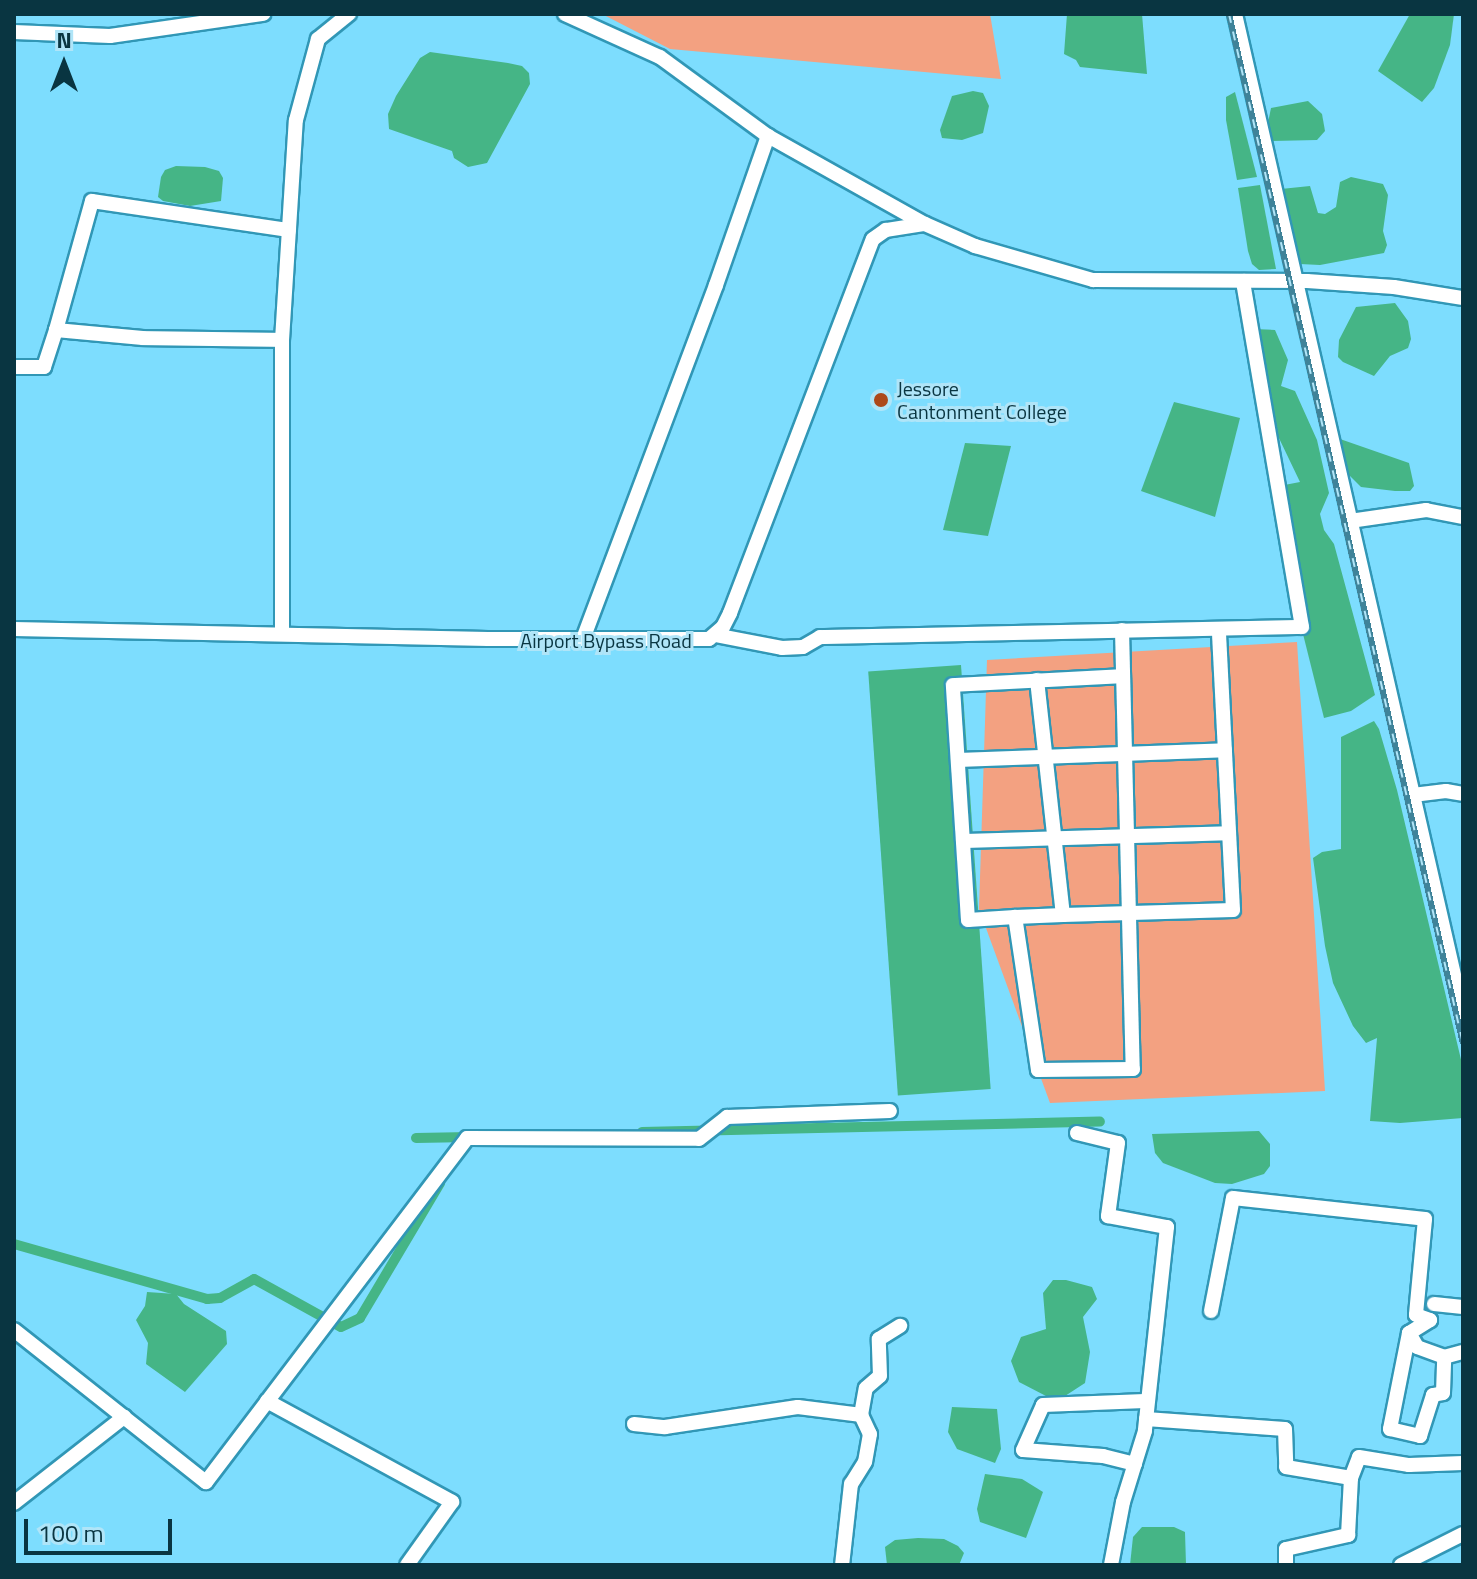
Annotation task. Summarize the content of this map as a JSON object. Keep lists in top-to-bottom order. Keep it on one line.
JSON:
{"streets":{"street":["Airport Bypass Road"]},"places":["Jessore Cantonment College"],"scale_bar":"100 m","north":"top"}
